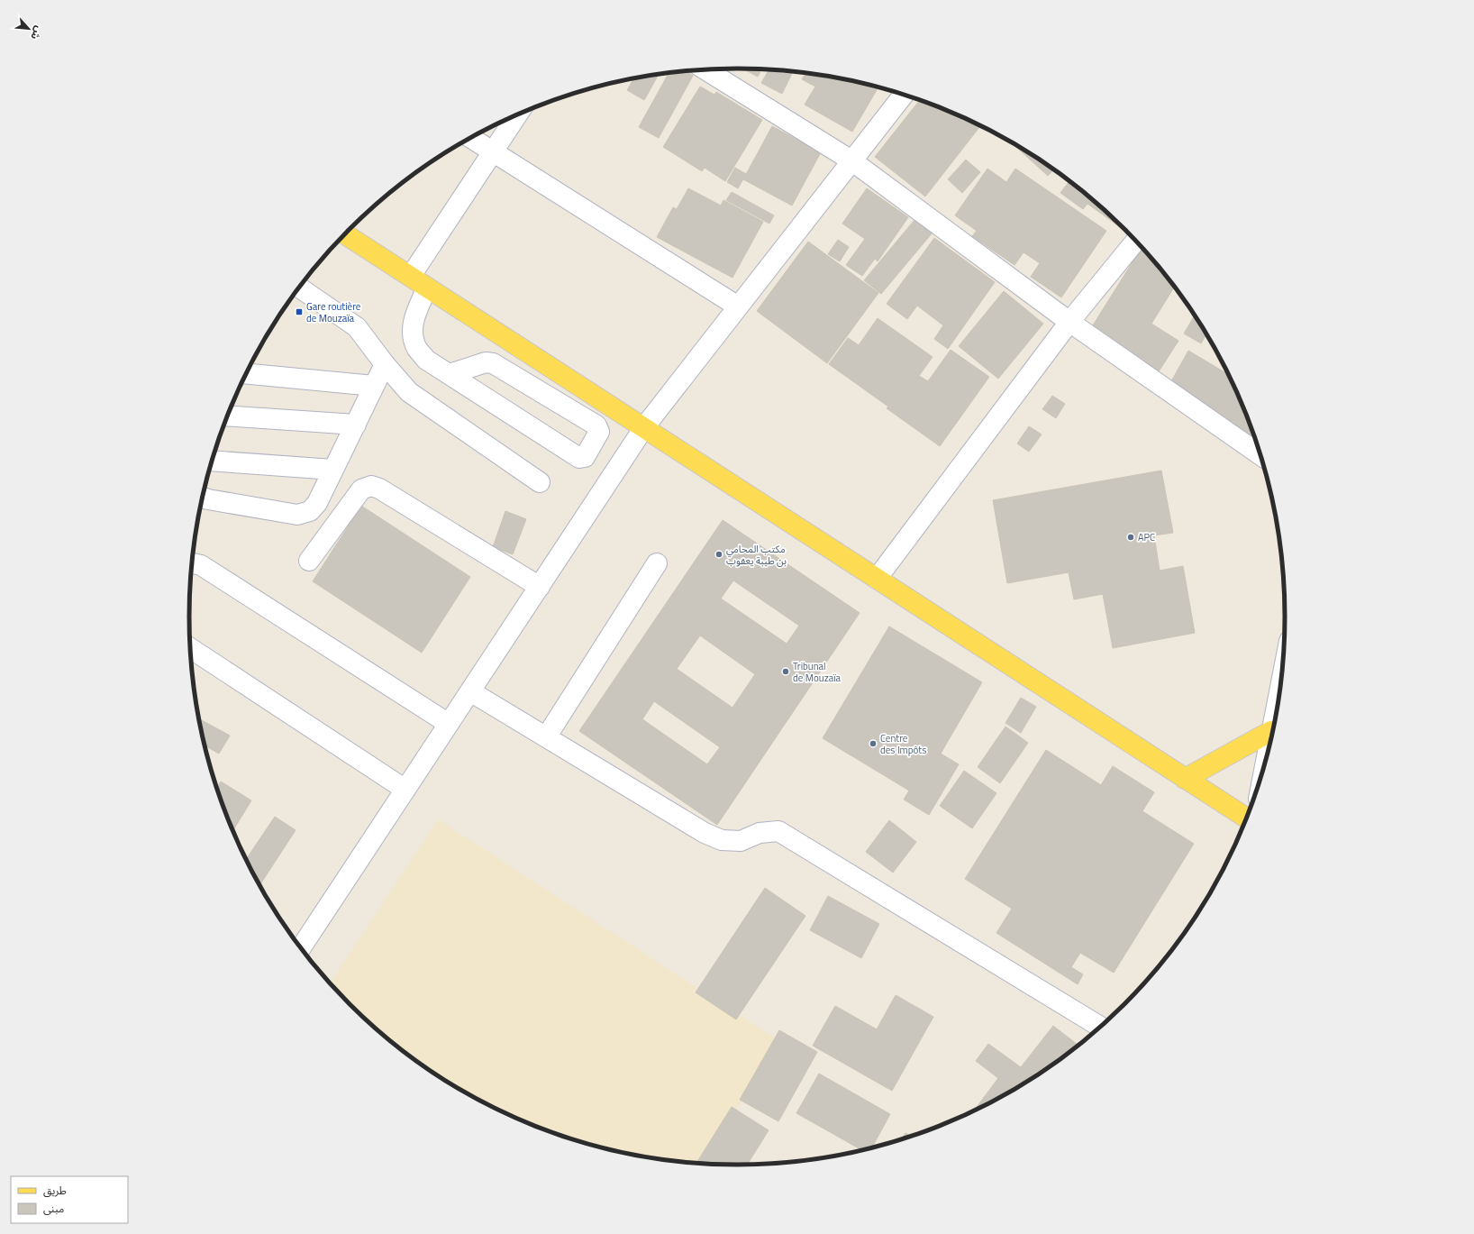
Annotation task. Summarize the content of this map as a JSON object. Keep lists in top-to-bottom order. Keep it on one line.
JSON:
{"places":{"transit":["Gare routière de Mouzaïa"],"other":["APC","مكتب المحامي بن طيبة يعقوب","Tribunal de Mouzaïa","Centre des Impôts"]},"legend":["طريق","مبنى"],"north":"bottom right"}
